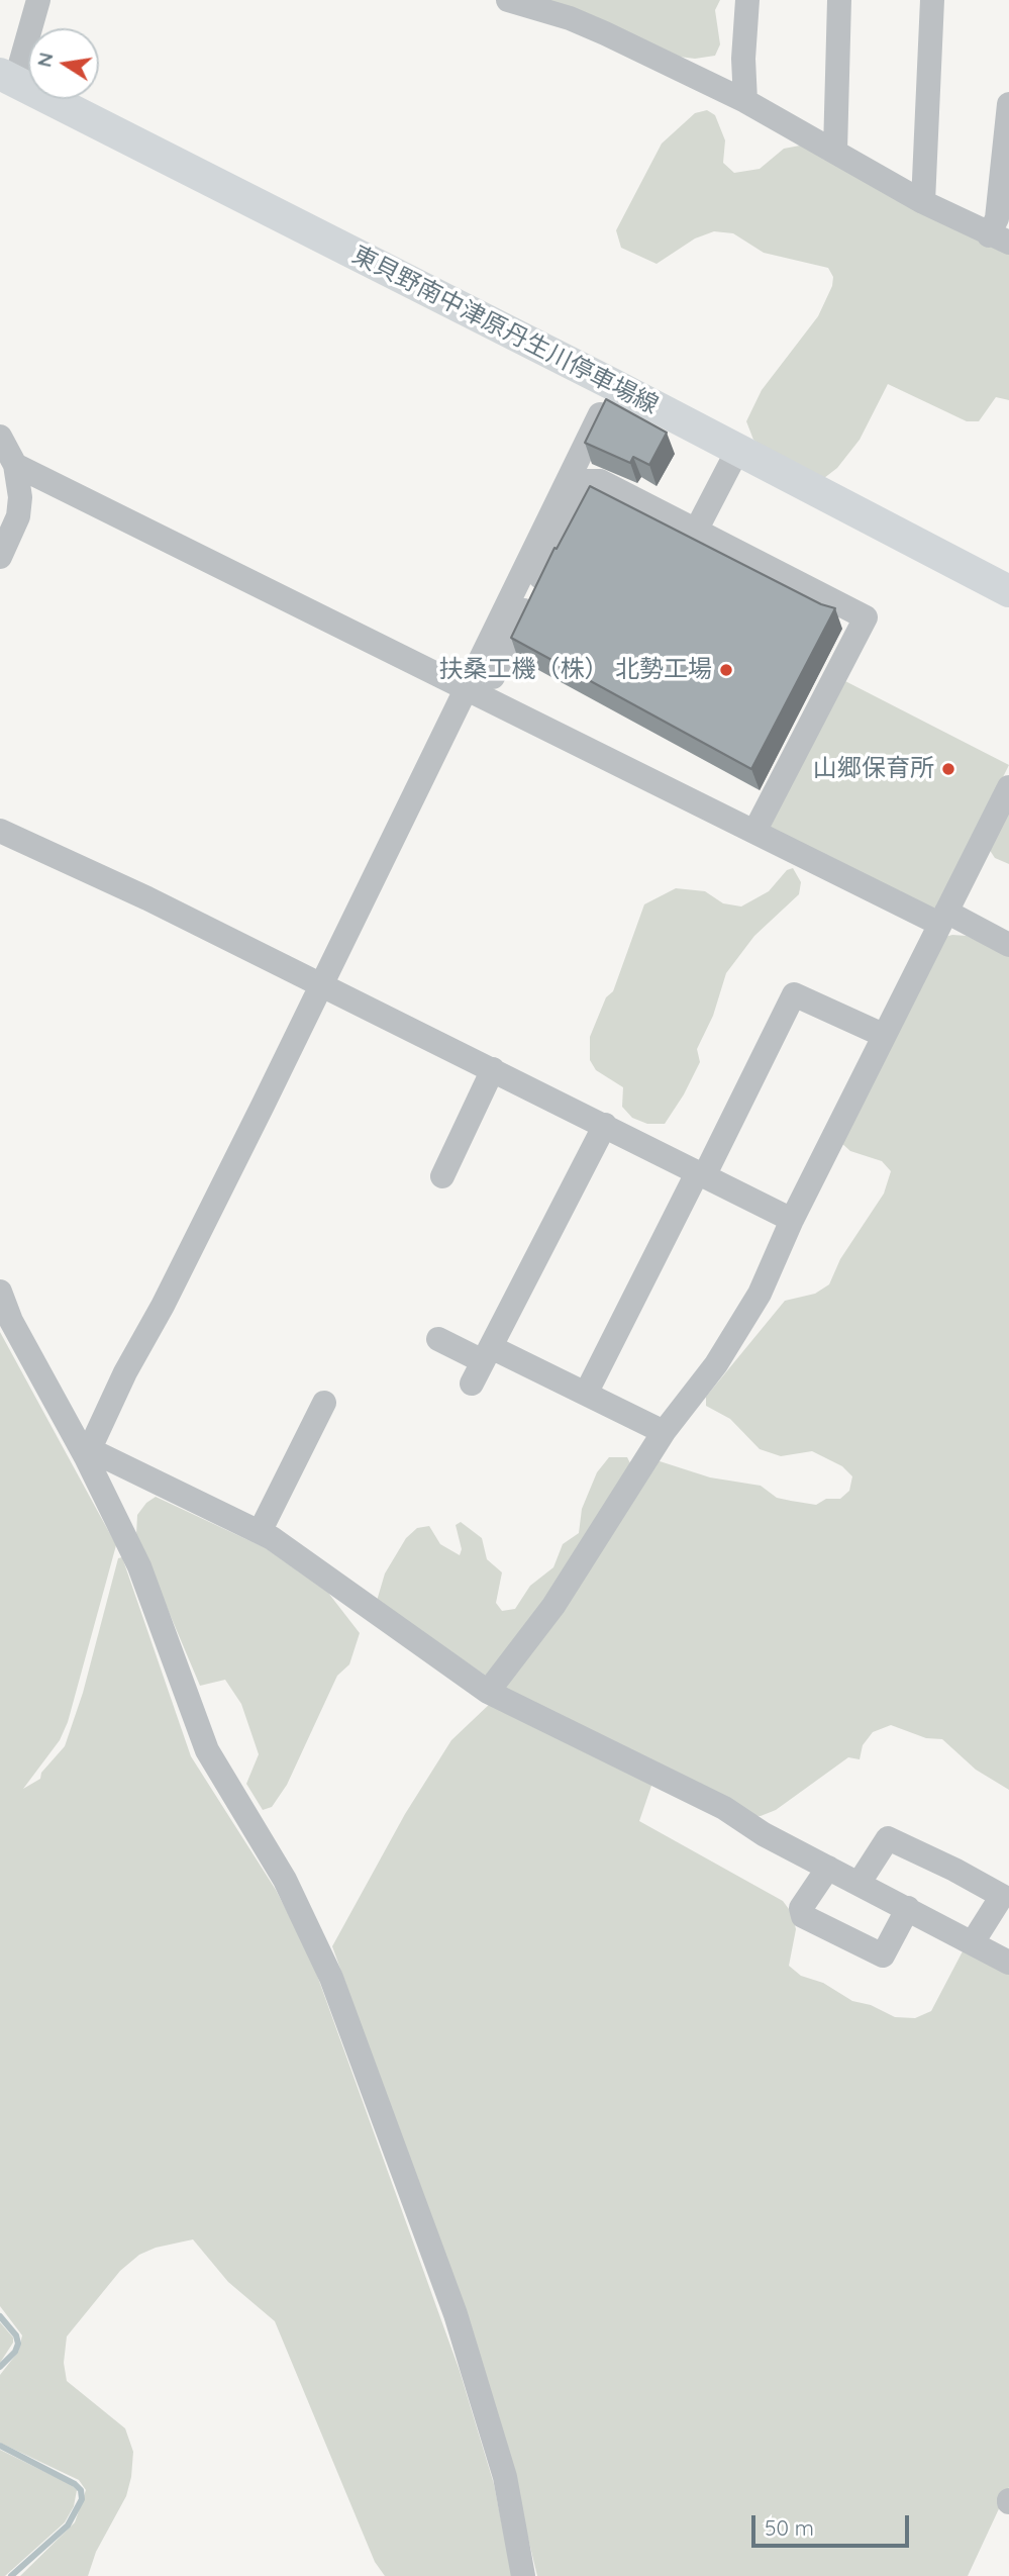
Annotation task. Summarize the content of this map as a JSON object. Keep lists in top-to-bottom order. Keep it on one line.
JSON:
{"streets":{"main road":["東貝野南中津原丹生川停車場線"]},"places":["扶桑工機（株） 北勢工場","山郷保育所"],"scale_bar":"50 m","north":"left"}
